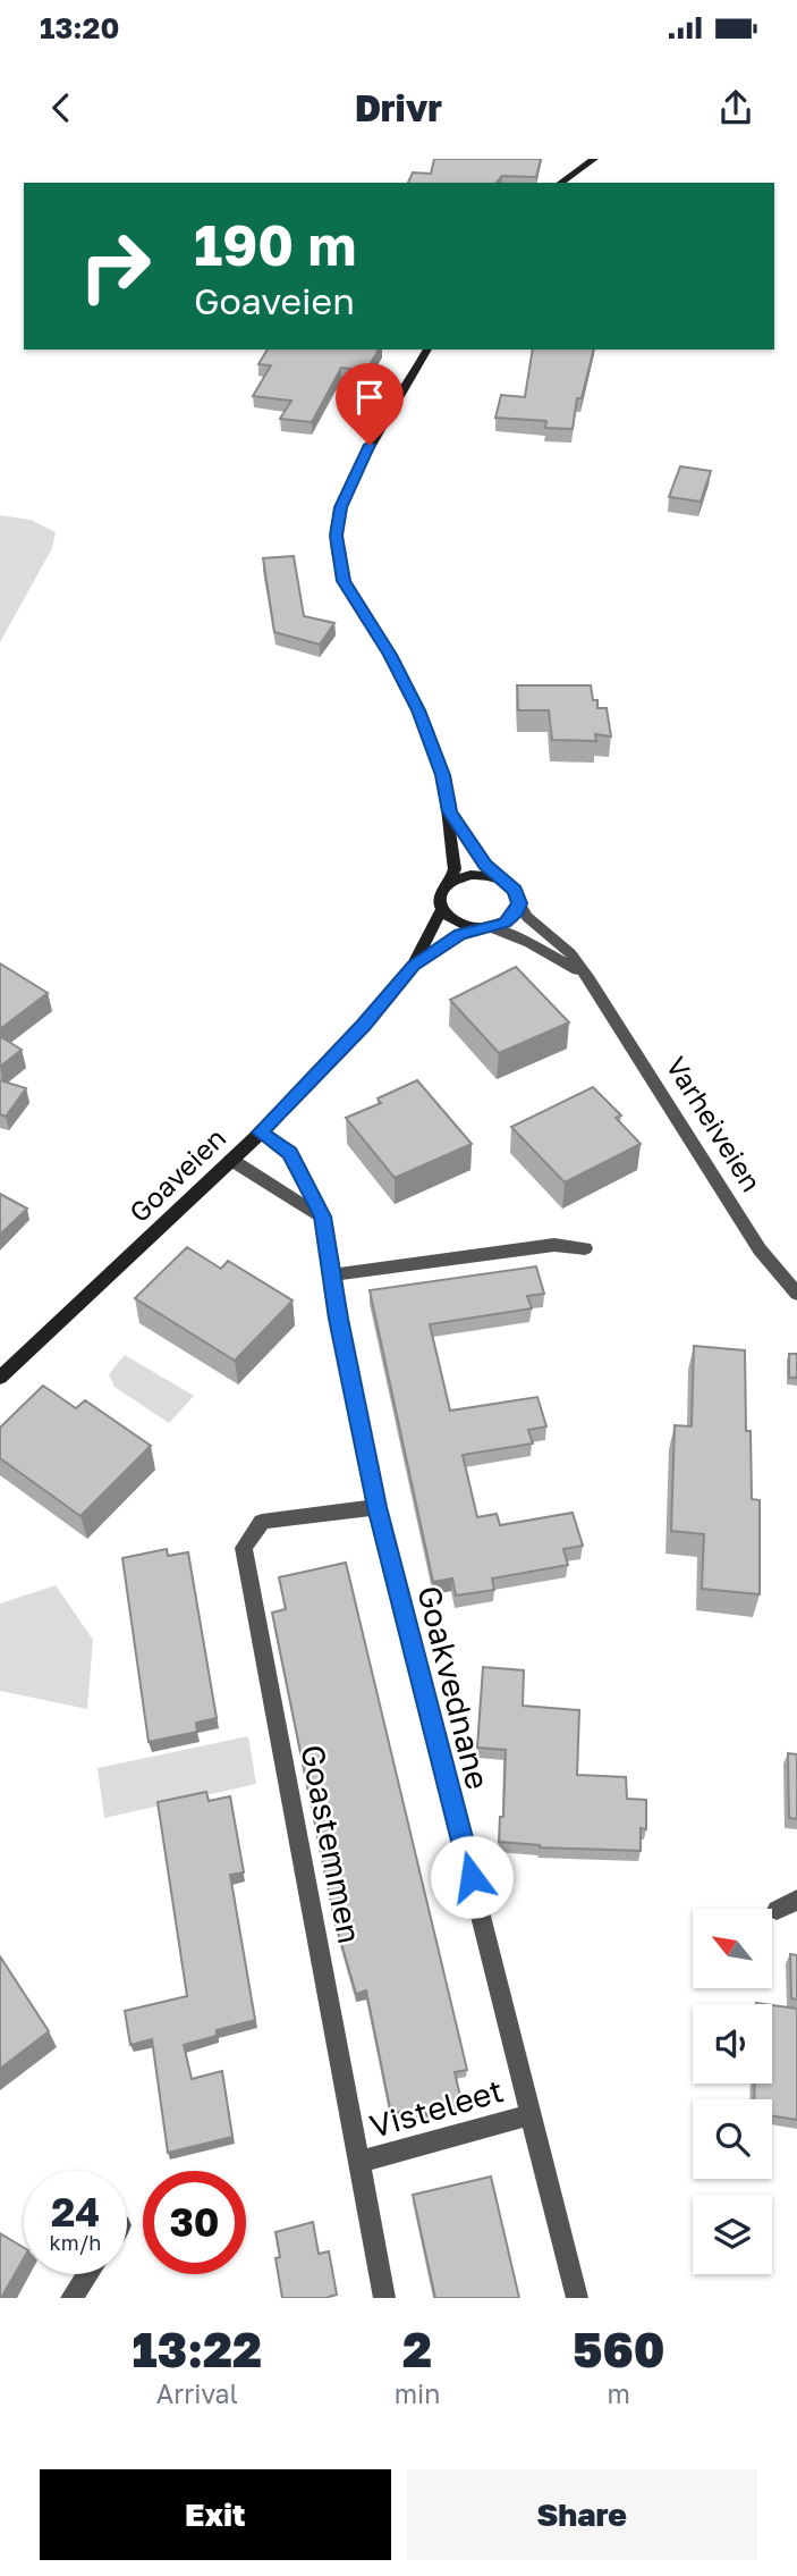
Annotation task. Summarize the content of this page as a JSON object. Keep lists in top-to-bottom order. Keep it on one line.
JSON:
{"streets":{"main road":["Goaveien"],"street":["Varheiveien","Goakvednane","Goastemmen","Visteleet"]},"crossings":[["Varheiveien","Goaveien"],["Goaveien","Goakvednane"],["Goakvednane","Goastemmen"],["Goakvednane","Visteleet"],["Goastemmen","Visteleet"]],"north":"top left","page":{"status":"13:20","header":"Drivr","turn":["190 m","Goaveien"],"speed":"24 km/h","limit":"30","eta":["13:22","Arrival","2","min","560","m"],"buttons":["Exit","Share"]}}
